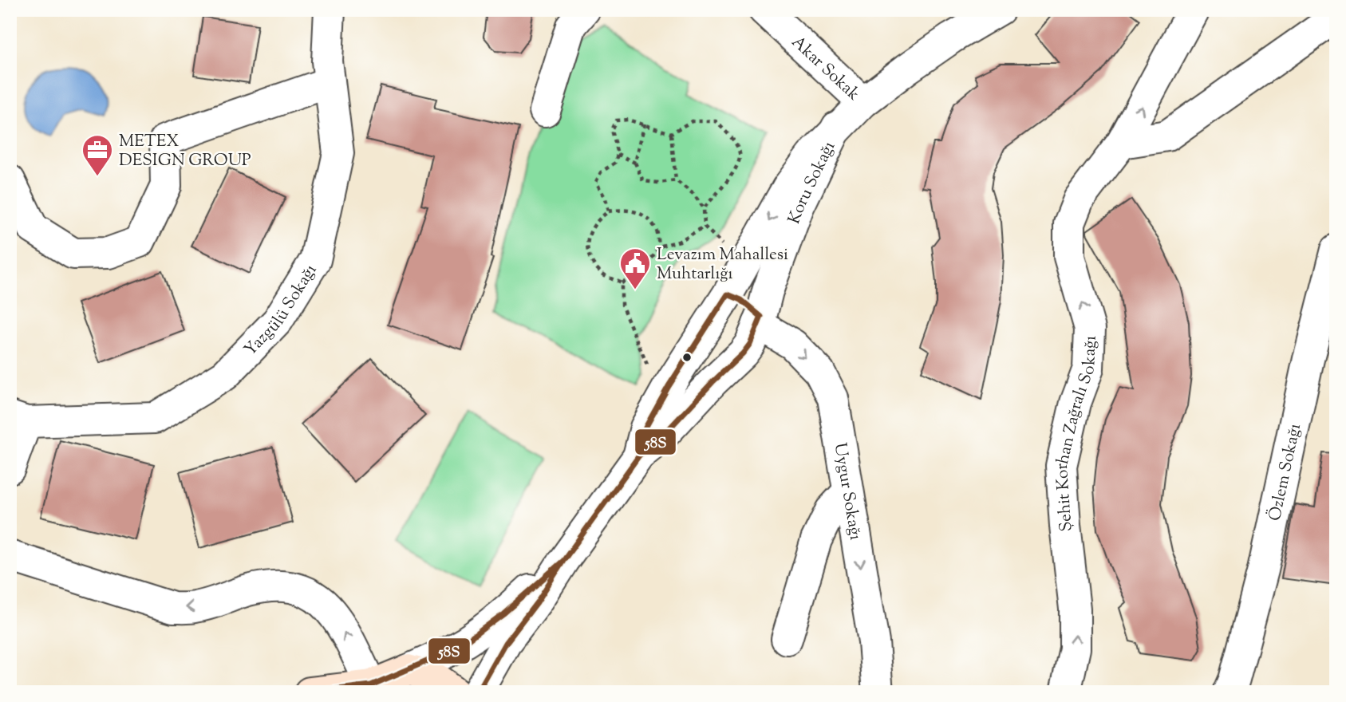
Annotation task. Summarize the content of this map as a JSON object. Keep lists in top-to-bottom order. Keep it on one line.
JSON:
{"streets":{"street":["Akar Sokak","Koru Sokağı","Yazgülü Sokağı","Şehit Korhan Zağralı Sokağı","Özlem Sokağı","Uygur Sokağı"]},"crossings":[["Akar Sokak","Koru Sokağı"],["Koru Sokağı","Uygur Sokağı"]],"one_way":["Şehit Korhan Zağralı Sokağı","Uygur Sokağı"],"places":{"office":["METEX DESIGN GROUP"],"public building":["Levazım Mahallesi Muhtarlığı"]},"lines":["transit line 58S"]}
